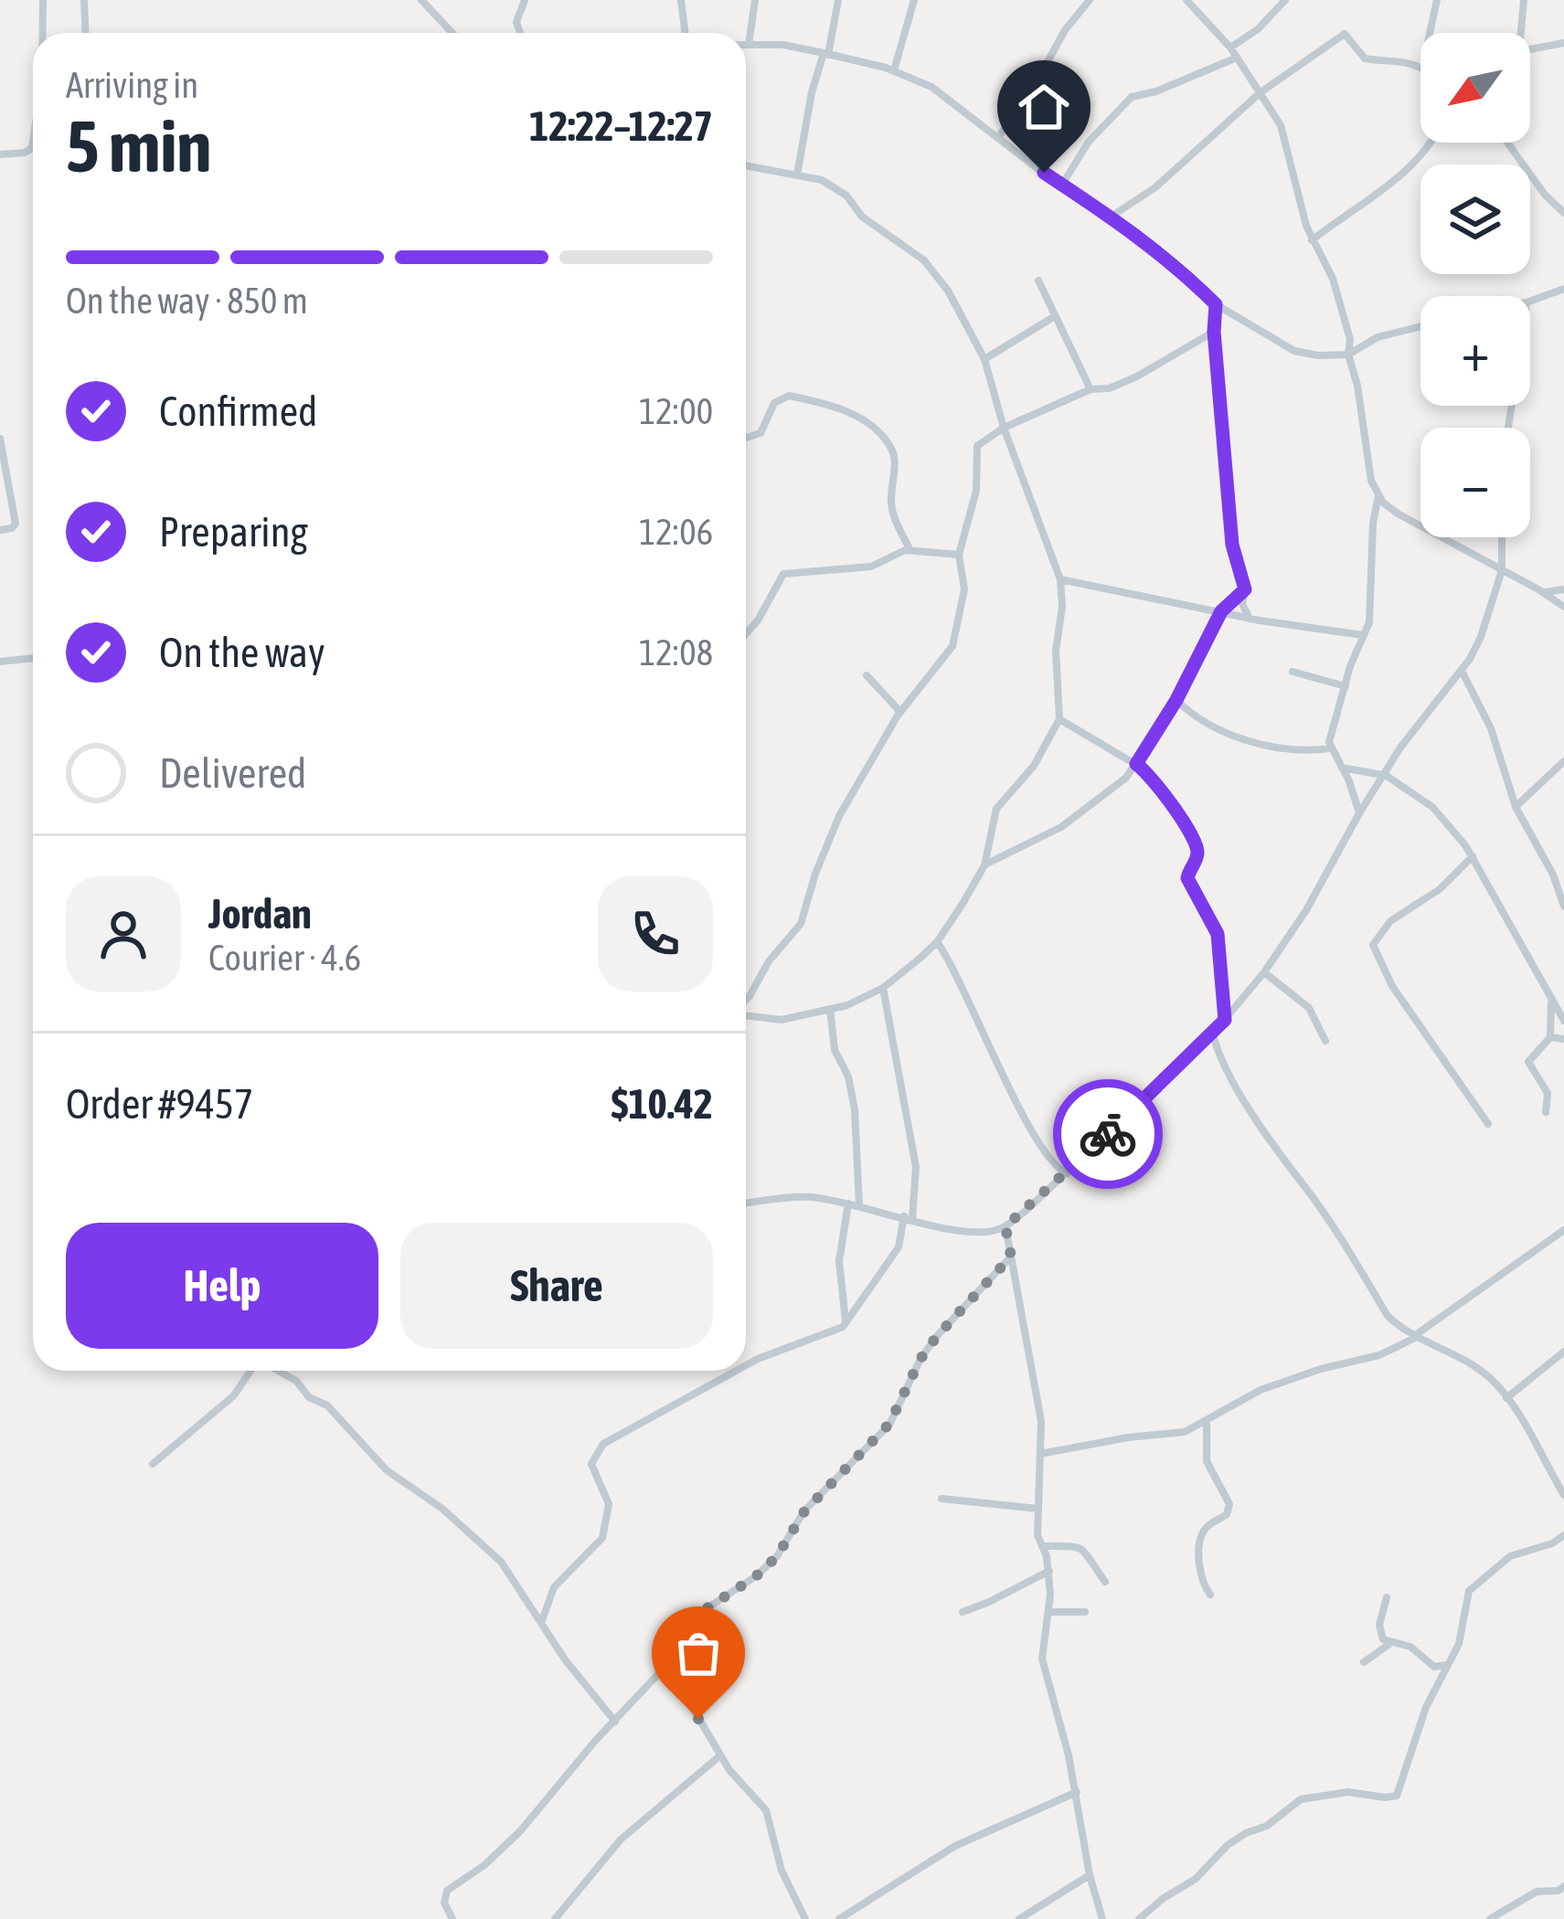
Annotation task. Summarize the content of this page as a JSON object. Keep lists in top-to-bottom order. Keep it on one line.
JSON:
{"north":"bottom left","page":{"map_buttons":["+","−"],"heading":["5 min","Arriving in","12:22–12:27"],"panel":["Jordan","Courier · 4.6","Order #9457","$10.42"],"bar":"On the way · 850 m","list":[["Confirmed","12:00"],["Preparing","12:06"],["On the way","12:08"],"Delivered"],"buttons":["Help","Share"]}}
